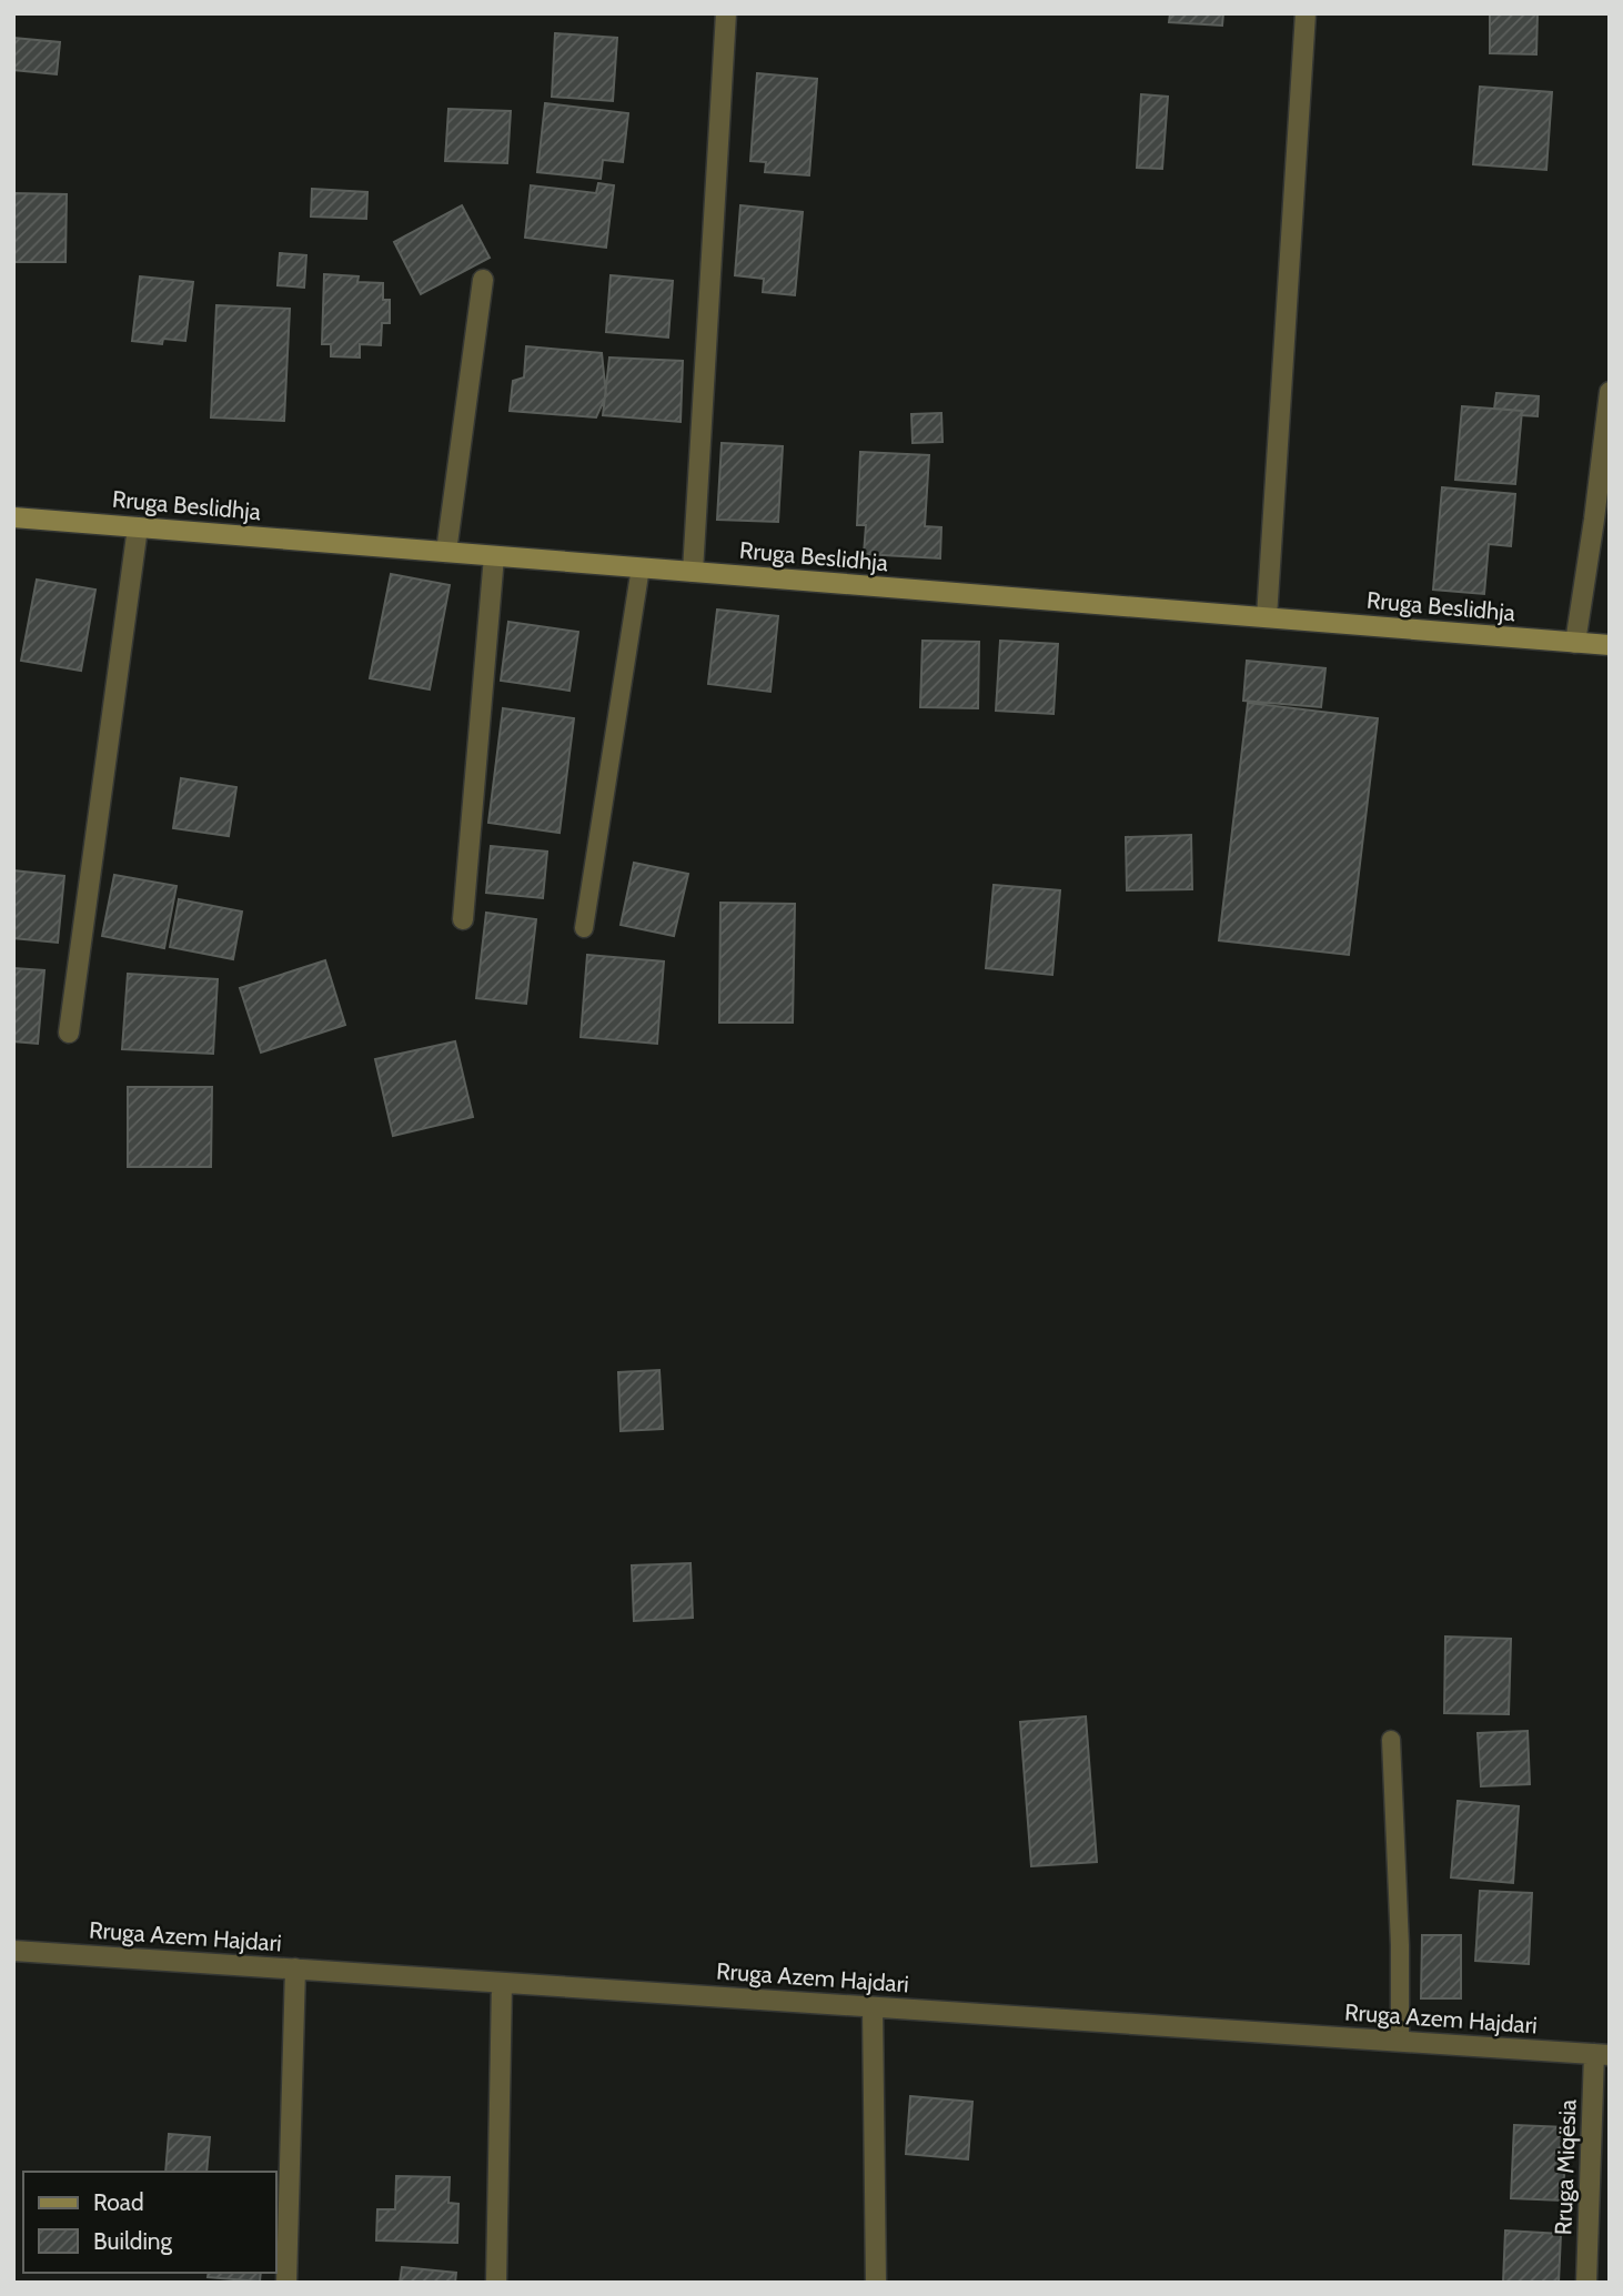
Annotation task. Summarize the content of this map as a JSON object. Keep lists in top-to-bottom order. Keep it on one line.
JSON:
{"streets":{"main road":["Rruga Beslidhja"],"street":["Rruga Azem Hajdari","Rruga Miqësia"]},"crossings":[["Rruga Azem Hajdari","Rruga Miqësia"]],"legend":["Road","Building"]}
